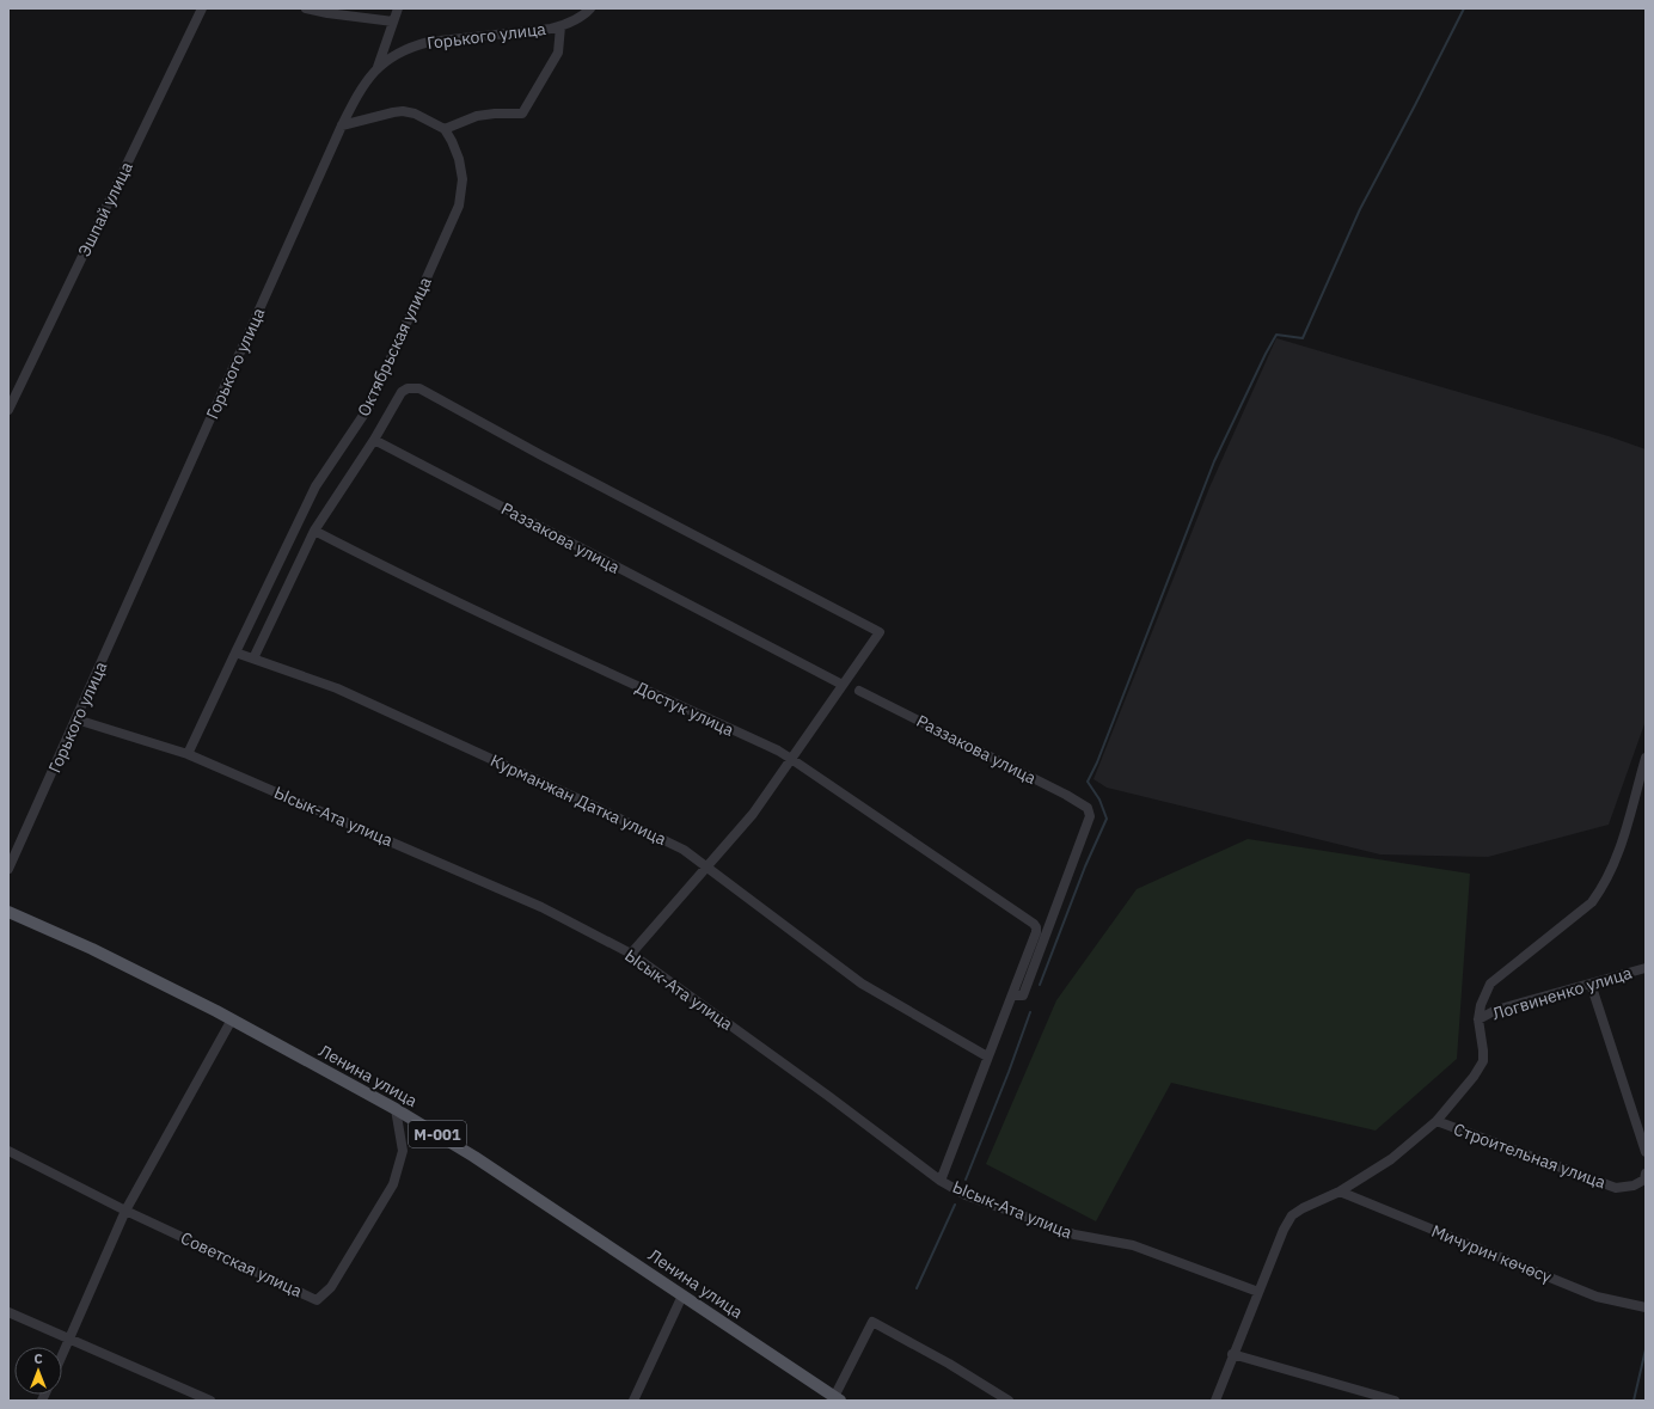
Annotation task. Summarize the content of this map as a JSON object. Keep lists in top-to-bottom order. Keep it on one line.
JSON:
{"streets":{"main road":["Ленина улица","М-001"],"street":["Горького улица","Эшпай улица","Октябрьская улица","Раззакова улица","Достук улица","Курманжан Датка улица","Ысык-Ата улица","Логвиненко улица","Строительная улица","Мичурин көчөсү","Советская улица"]},"crossings":[["Горького улица","Ысык-Ата улица"],["Октябрьская улица","Курманжан Датка улица"],["Раззакова улица","Достук улица"],["Ленина улица","Советская улица"]],"north":"top"}
